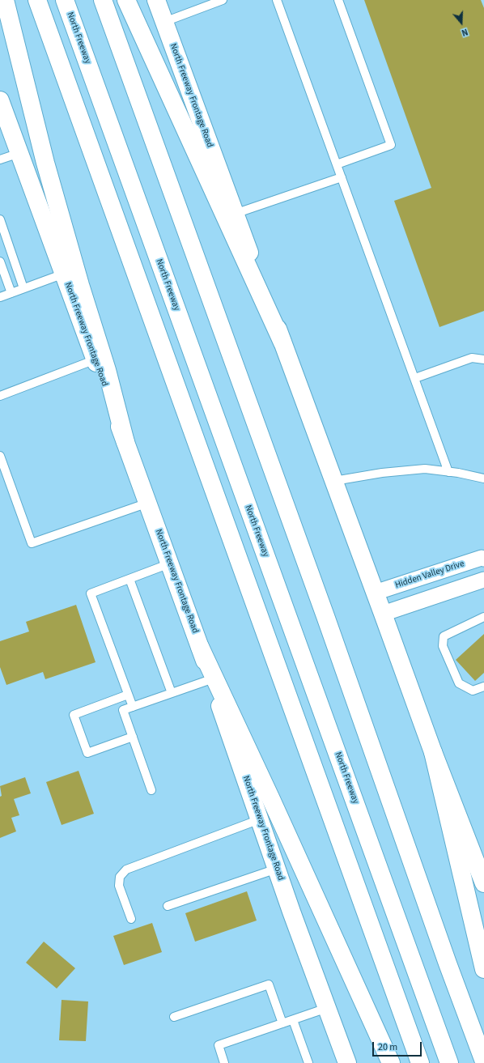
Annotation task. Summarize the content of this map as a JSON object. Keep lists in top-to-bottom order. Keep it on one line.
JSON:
{"streets":{"main road":["North Freeway","North Freeway Frontage Road"],"street":["Hidden Valley Drive"]},"crossings":[["North Freeway Frontage Road","Hidden Valley Drive"]],"scale_bar":"20 m","north":"bottom"}
